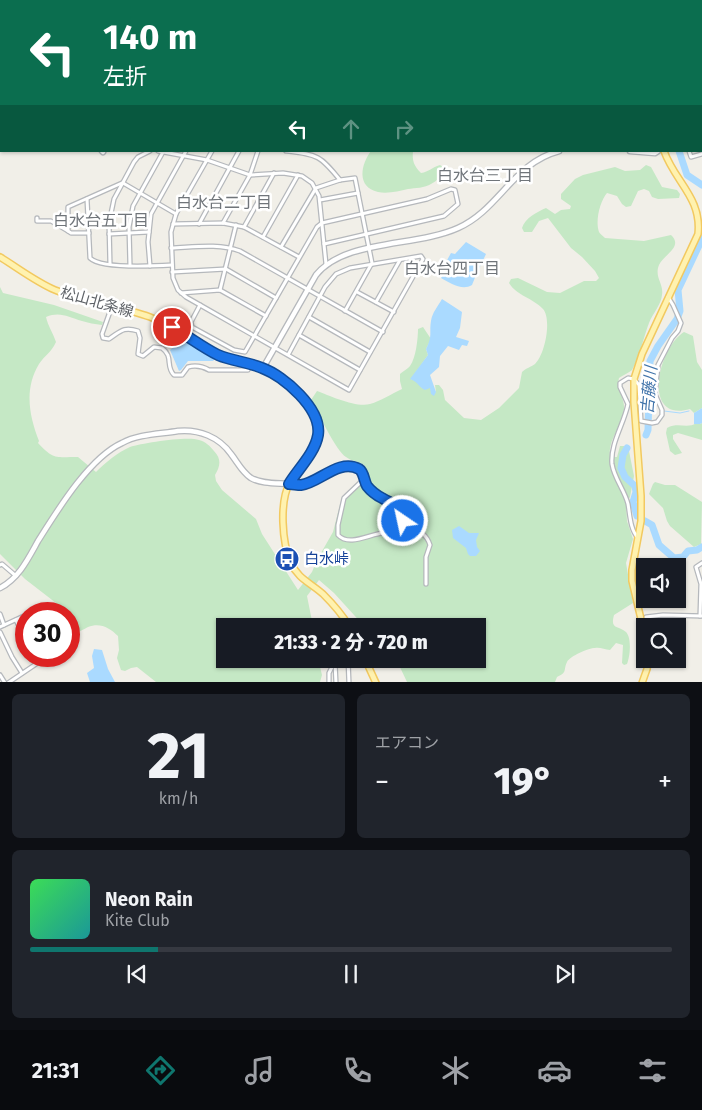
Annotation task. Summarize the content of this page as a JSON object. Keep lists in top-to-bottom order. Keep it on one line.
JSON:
{"streets":{"main road":["松山北条線"]},"districts":["白水台三丁目","白水台二丁目","白水台五丁目","白水台四丁目"],"water":["吉藤川"],"places":{"bus stop":["白水峠"]},"page":{"turn":["140 m","左折"],"limit":"30","trip":"21:33 · 2 分 · 720 m","tile":[["21","km/h"],"エアコン"],"heat":["−","19°","+"],"song":["Neon Rain","Kite Club"],"tabs":"21:31"}}
